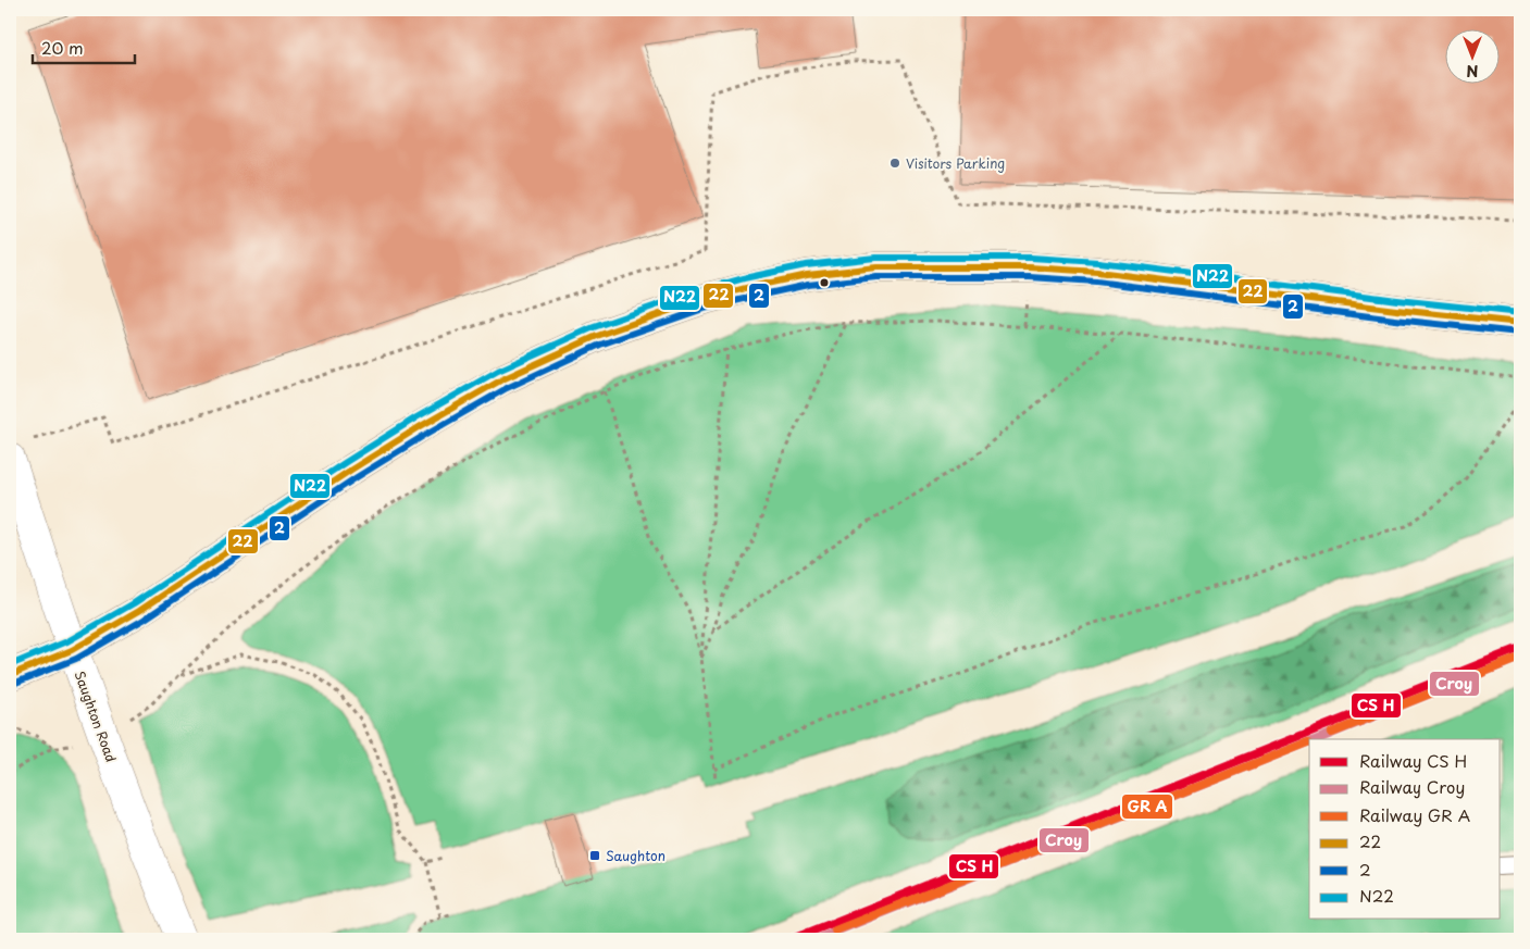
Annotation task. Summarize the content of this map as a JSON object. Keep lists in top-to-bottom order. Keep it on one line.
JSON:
{"streets":{"street":["Saughton Road"]},"places":{"other":["Visitors Parking"],"transit":["Saughton"]},"lines":["transit line N22","transit line 22","transit line 2","rail line Croy"],"legend":["Railway CS H","Railway Croy","Railway GR A","22","2","N22"],"scale_bar":"20 m","north":"bottom"}
